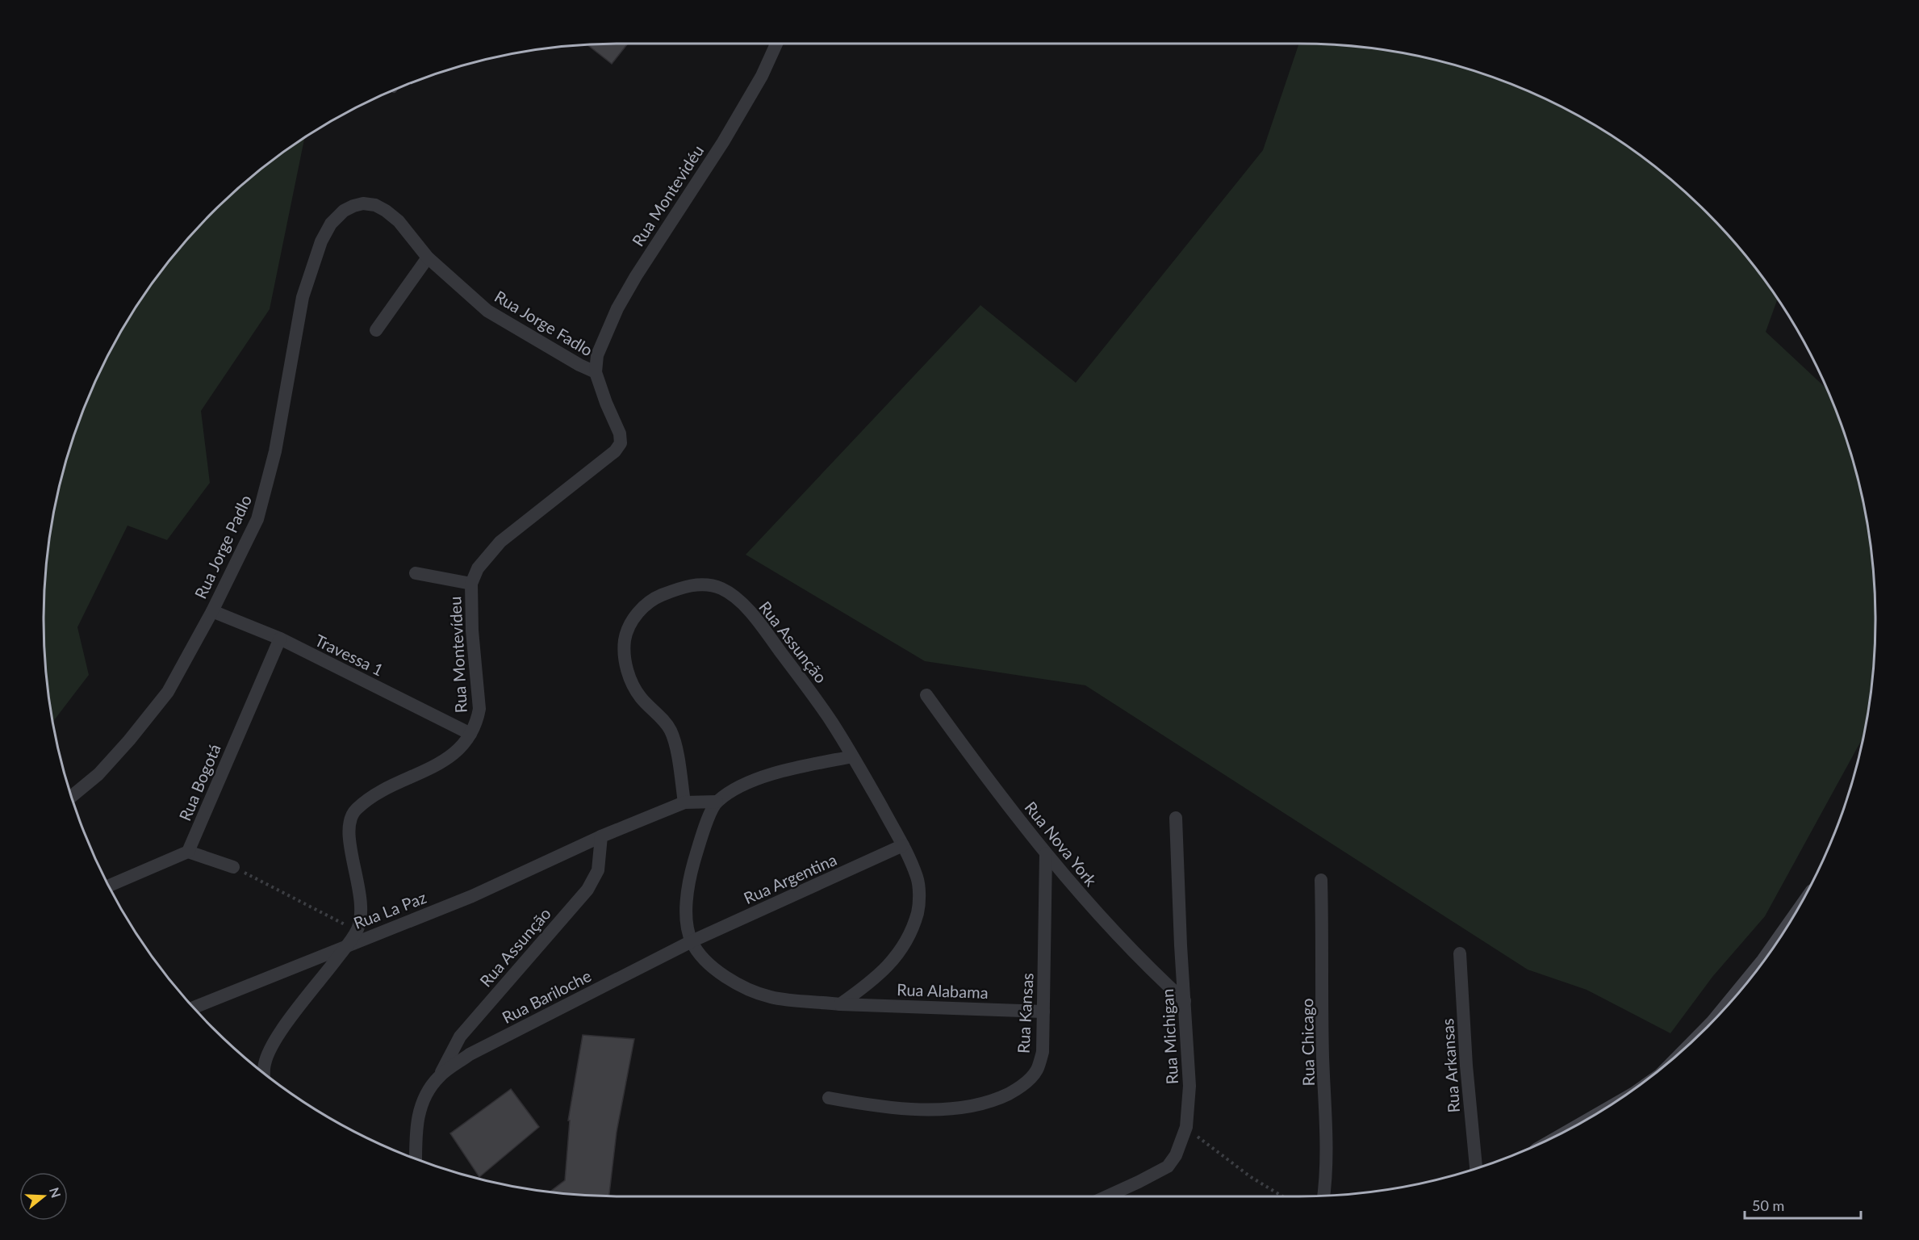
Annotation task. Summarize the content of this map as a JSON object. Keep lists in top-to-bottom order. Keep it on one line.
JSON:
{"streets":{"street":["Rua Montevidéu","Rua Jorge Fadlo","Rua Jorge Padlo","Rua Assunção","Travessa 1","Rua Montevídeu","Rua Bogotá","Rua Nova York","Rua Argentina","Rua La Paz","Rua Alabama","Rua Bariloche","Rua Kansas","Rua Michigan","Rua Chicago","Rua Arkansas"]},"crossings":[["Rua Montevidéu","Rua Jorge Fadlo"],["Rua Montevidéu","Rua Montevídeu"],["Rua Jorge Fadlo","Rua Jorge Padlo"],["Rua Jorge Fadlo","Rua Montevídeu"],["Rua Jorge Padlo","Travessa 1"],["Rua Assunção","Rua Argentina"],["Rua Assunção","Rua La Paz"],["Rua Assunção","Rua Alabama"],["Rua Assunção","Rua Bariloche"],["Travessa 1","Rua Montevídeu"],["Travessa 1","Rua Bogotá"],["Rua Montevídeu","Rua La Paz"],["Rua Nova York","Rua Kansas"],["Rua Nova York","Rua Michigan"],["Rua Argentina","Rua Alabama"],["Rua Argentina","Rua Bariloche"],["Rua Alabama","Rua Bariloche"],["Rua Alabama","Rua Kansas"]],"scale_bar":"50 m","north":"right"}
